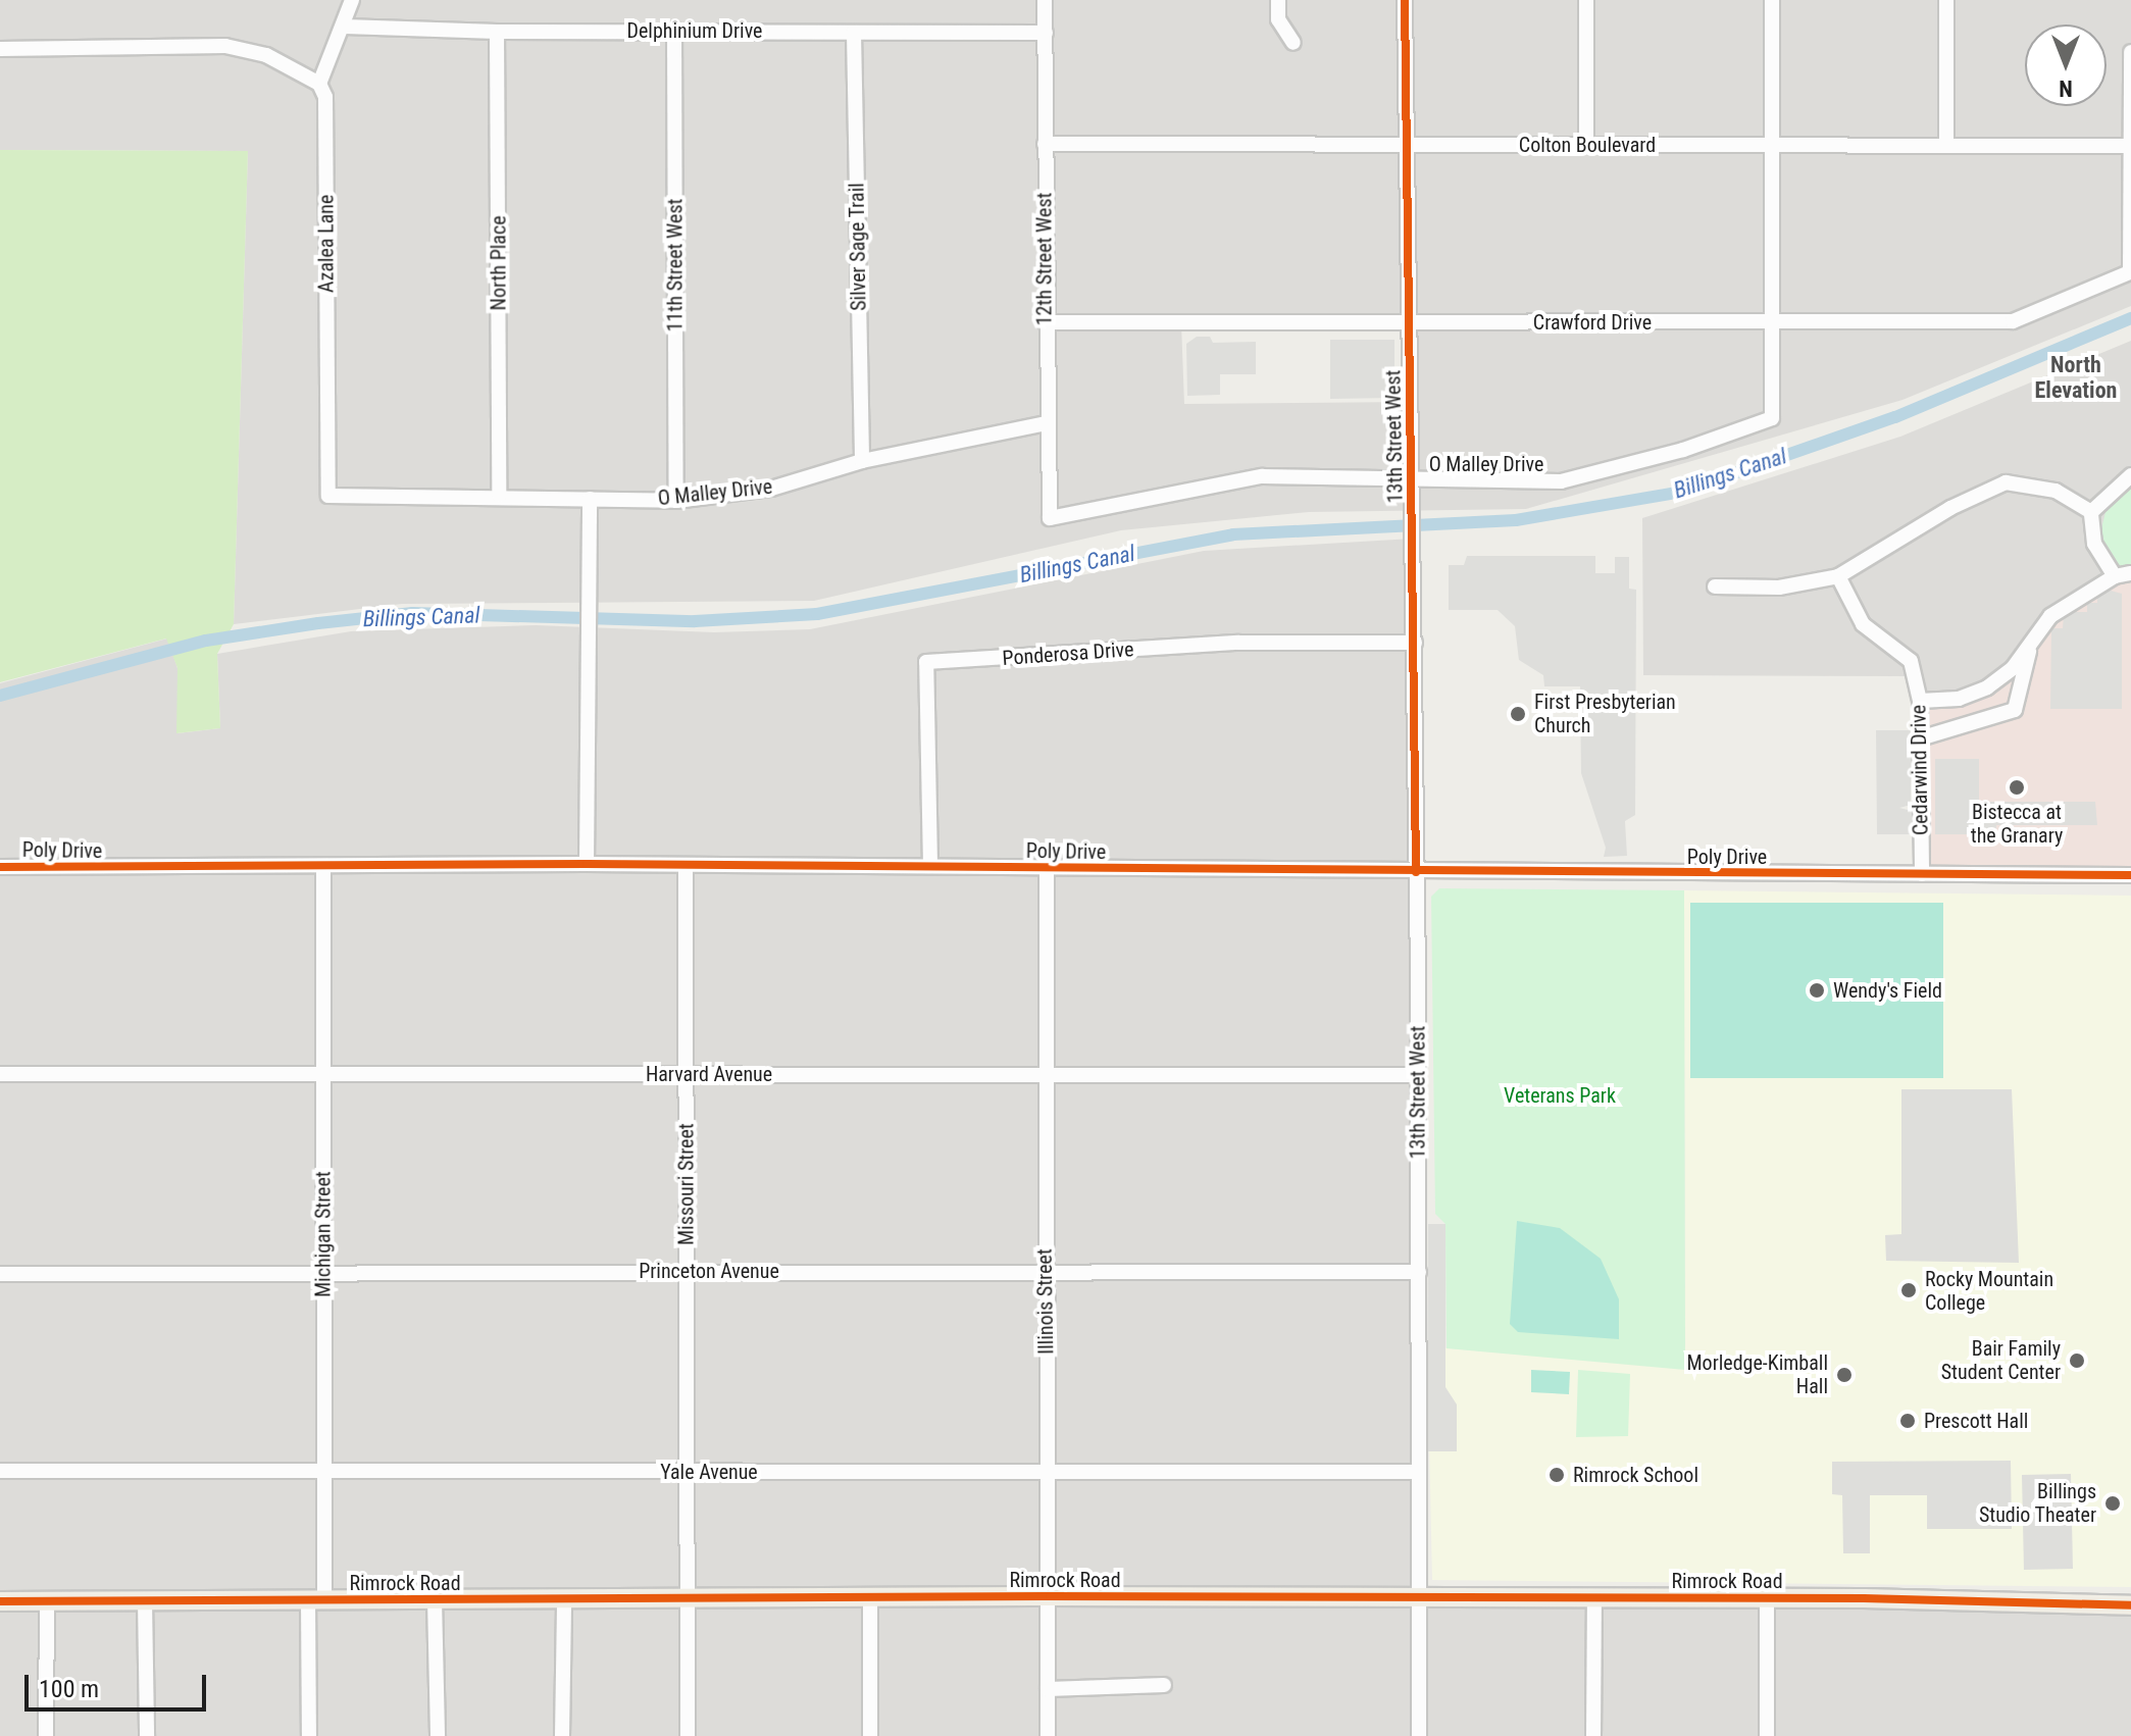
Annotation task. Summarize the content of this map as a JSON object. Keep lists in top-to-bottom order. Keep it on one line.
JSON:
{"streets":{"main road":["Rimrock Road"],"street":["Delphinium Drive","Colton Boulevard","Azalea Lane","Silver Sage Trail","12th Street West","North Place","11th Street West","Crawford Drive","13th Street West","O Malley Drive","Ponderosa Drive","Cedarwind Drive","Poly Drive","Harvard Avenue","Missouri Street","Michigan Street","Princeton Avenue","Illinois Street","Yale Avenue"]},"crossings":[["Delphinium Drive","Silver Sage Trail"],["Delphinium Drive","12th Street West"],["Delphinium Drive","North Place"],["Delphinium Drive","11th Street West"],["Colton Boulevard","12th Street West"],["Colton Boulevard","13th Street West"],["Azalea Lane","O Malley Drive"],["Silver Sage Trail","O Malley Drive"],["12th Street West","Crawford Drive"],["12th Street West","O Malley Drive"],["North Place","O Malley Drive"],["11th Street West","O Malley Drive"],["Crawford Drive","13th Street West"],["Crawford Drive","O Malley Drive"],["13th Street West","O Malley Drive"],["13th Street West","Ponderosa Drive"],["13th Street West","Poly Drive"],["13th Street West","Harvard Avenue"],["13th Street West","Princeton Avenue"],["13th Street West","Yale Avenue"],["13th Street West","Rimrock Road"],["Ponderosa Drive","Poly Drive"],["Cedarwind Drive","Poly Drive"],["Poly Drive","Missouri Street"],["Poly Drive","Michigan Street"],["Poly Drive","Illinois Street"],["Harvard Avenue","Missouri Street"],["Harvard Avenue","Michigan Street"],["Harvard Avenue","Illinois Street"],["Missouri Street","Princeton Avenue"],["Missouri Street","Yale Avenue"],["Missouri Street","Rimrock Road"],["Michigan Street","Princeton Avenue"],["Michigan Street","Yale Avenue"],["Michigan Street","Rimrock Road"],["Princeton Avenue","Illinois Street"],["Illinois Street","Yale Avenue"],["Illinois Street","Rimrock Road"]],"districts":["North Elevation"],"water":["Billings Canal"],"parks":["Veterans Park"],"places":["First Presbyterian Church","Bistecca at the Granary","Wendy's Field","Rocky Mountain College","Bair Family Student Center","Morledge-Kimball Hall","Prescott Hall","Rimrock School","Billings Studio Theater"],"scale_bar":"100 m","north":"bottom"}
